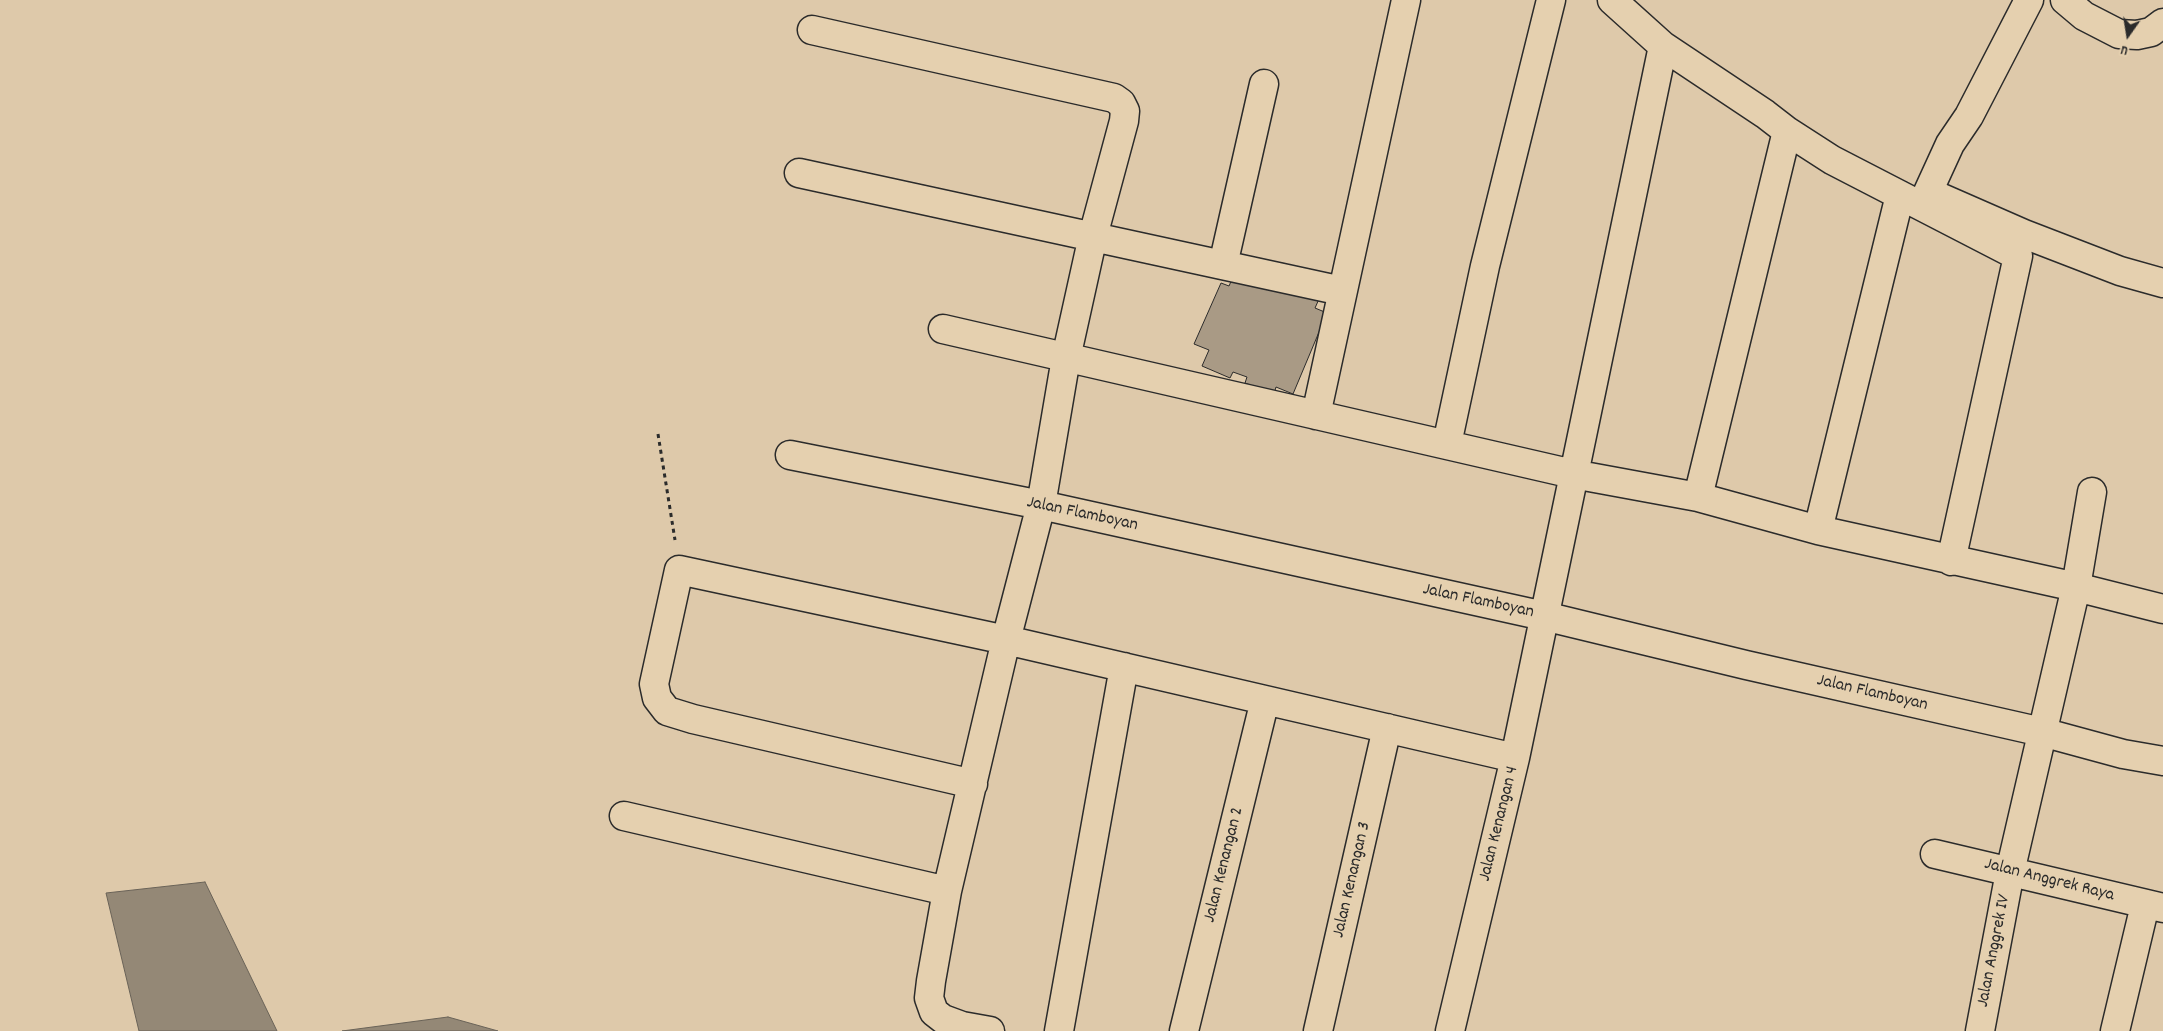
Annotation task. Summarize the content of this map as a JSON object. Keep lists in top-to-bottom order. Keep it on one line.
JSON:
{"streets":{"street":["Jalan Flamboyan","Jalan Kenangan 4","Jalan Kenangan 2","Jalan Kenangan 3","Jalan Anggrek Raya","Jalan Anggrek IV"]},"crossings":[["Jalan Flamboyan","Jalan Kenangan 4"],["Jalan Flamboyan","Jalan Anggrek IV"],["Jalan Anggrek Raya","Jalan Anggrek IV"]],"north":"bottom"}
